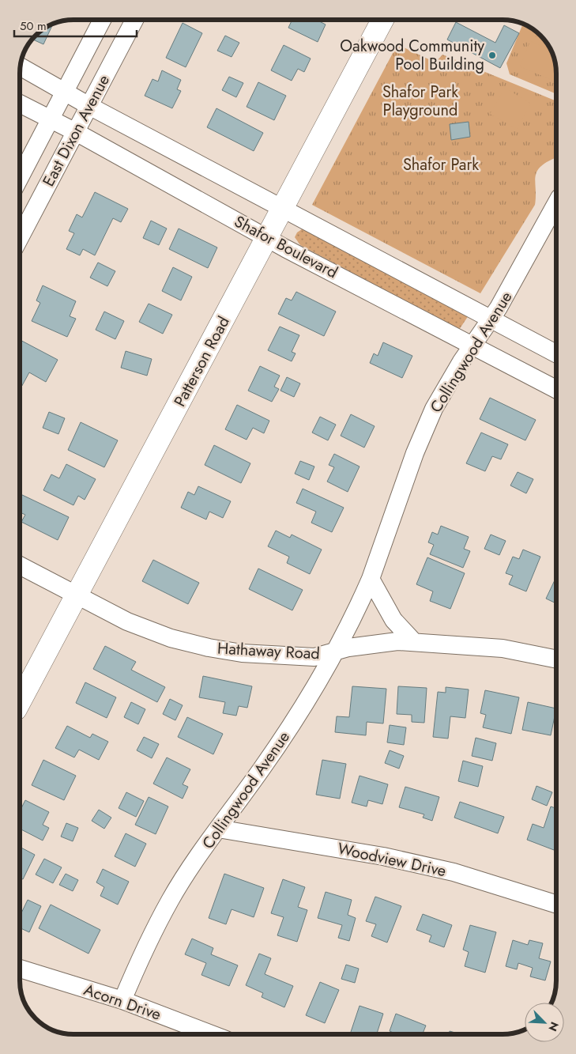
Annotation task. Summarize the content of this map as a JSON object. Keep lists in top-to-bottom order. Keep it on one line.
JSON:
{"streets":{"main road":["Patterson Road"],"street":["East Dixon Avenue","Shafor Boulevard","Collingwood Avenue","Hathaway Road","Woodview Drive","Acorn Drive"]},"crossings":[["East Dixon Avenue","Shafor Boulevard"],["Shafor Boulevard","Collingwood Avenue"],["Shafor Boulevard","Patterson Road"],["Collingwood Avenue","Hathaway Road"],["Collingwood Avenue","Woodview Drive"],["Collingwood Avenue","Acorn Drive"],["Patterson Road","Hathaway Road"]],"parks":["Shafor Park Playground","Shafor Park"],"places":["Oakwood Community Pool Building"],"scale_bar":"50 m","north":"bottom right"}
